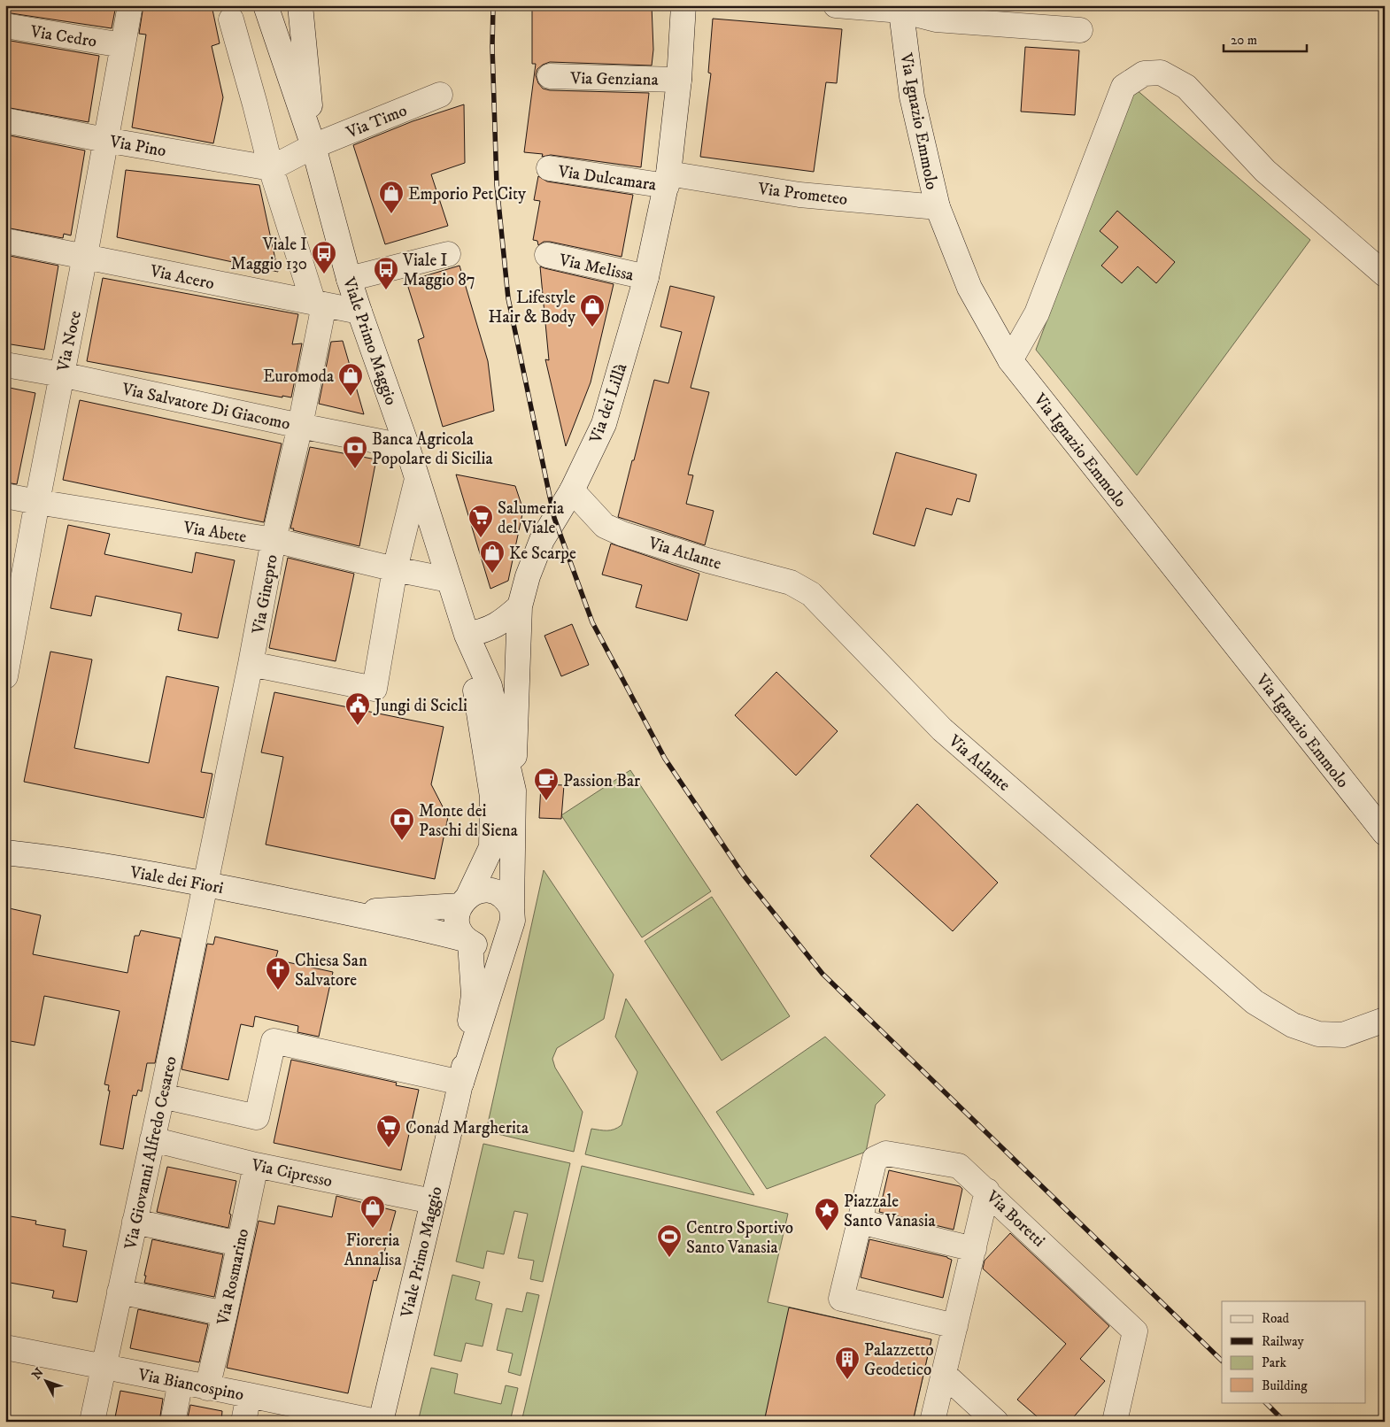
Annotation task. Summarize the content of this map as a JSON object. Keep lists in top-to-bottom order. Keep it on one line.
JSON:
{"streets":{"street":["Via Cedro","Via Genziana","Via Timo","Via Ignazio Emmolo","Via Pino","Via Dulcamara","Via Prometeo","Via Melissa","Via Acero","Via Noce","Viale Primo Maggio","Via dei Lillà","Via Salvatore Di Giacomo","Via Abete","Via Atlante","Via Ginepro","Viale dei Fiori","Via Giovanni Alfredo Cesareo","Via Cipresso","Via Boretti","Via Rosmarino","Via Biancospino"]},"crossings":[["Via Cedro","Via Noce"],["Via Genziana","Via dei Lillà"],["Via Timo","Via Pino"],["Via Timo","Viale Primo Maggio"],["Via Ignazio Emmolo","Via Prometeo"],["Via Pino","Via Noce"],["Via Dulcamara","Via Prometeo"],["Via Dulcamara","Via dei Lillà"],["Via Prometeo","Via dei Lillà"],["Via Melissa","Via dei Lillà"],["Via Acero","Via Noce"],["Via Acero","Viale Primo Maggio"],["Via Acero","Via Ginepro"],["Via Noce","Via Salvatore Di Giacomo"],["Via Noce","Via Abete"],["Viale Primo Maggio","Via Salvatore Di Giacomo"],["Viale Primo Maggio","Via Abete"],["Viale Primo Maggio","Via Cipresso"],["Via dei Lillà","Via Atlante"],["Via Salvatore Di Giacomo","Via Ginepro"],["Via Abete","Via Ginepro"],["Via Ginepro","Viale dei Fiori"],["Via Ginepro","Via Giovanni Alfredo Cesareo"],["Viale dei Fiori","Via Giovanni Alfredo Cesareo"],["Via Giovanni Alfredo Cesareo","Via Cipresso"],["Via Giovanni Alfredo Cesareo","Via Biancospino"],["Via Cipresso","Via Rosmarino"],["Via Rosmarino","Via Biancospino"]],"places":{"shop":["Emporio Pet City","Lifestyle Hair & Body","Euromoda","Ke Scarpe","Fioreria Annalisa"],"bus stop":["Viale I Maggio 130","Viale I Maggio 87"],"bank":["Banca Agricola Popolare di Sicilia","Monte dei Paschi di Siena"],"supermarket":["Salumeria del Viale","Conad Margherita"],"public building":["Jungi di Scicli"],"cafe":["Passion Bar"],"church":["Chiesa San Salvatore"],"place":["Piazzale Santo Vanasia"],"sports":["Centro Sportivo Santo Vanasia"],"building":["Palazzetto Geodetico"]},"legend":["Road","Railway","Park","Building"],"scale_bar":"20 m","north":"top left"}
